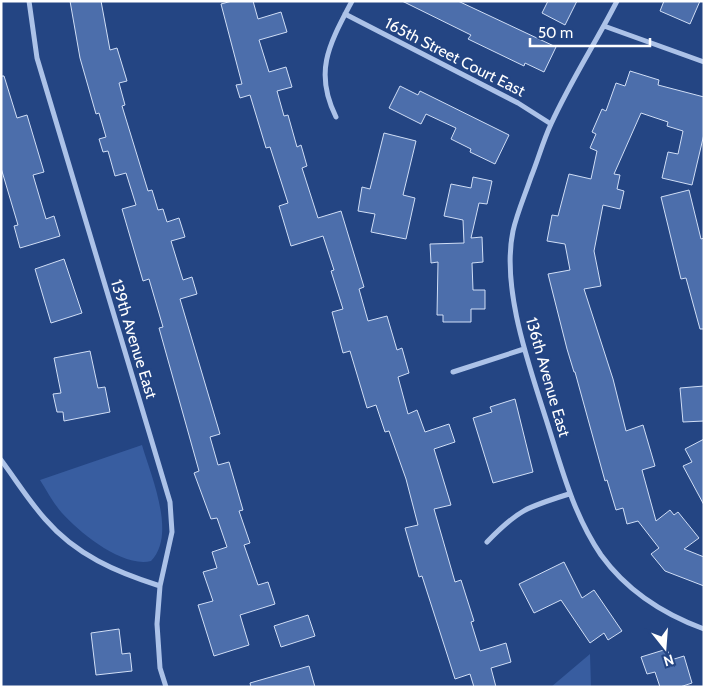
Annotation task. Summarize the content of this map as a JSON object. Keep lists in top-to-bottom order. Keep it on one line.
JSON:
{"streets":{"street":["165th Street Court East","139th Avenue East","136th Avenue East"]},"crossings":[["165th Street Court East","136th Avenue East"]],"scale_bar":"50 m","north":"bottom"}
